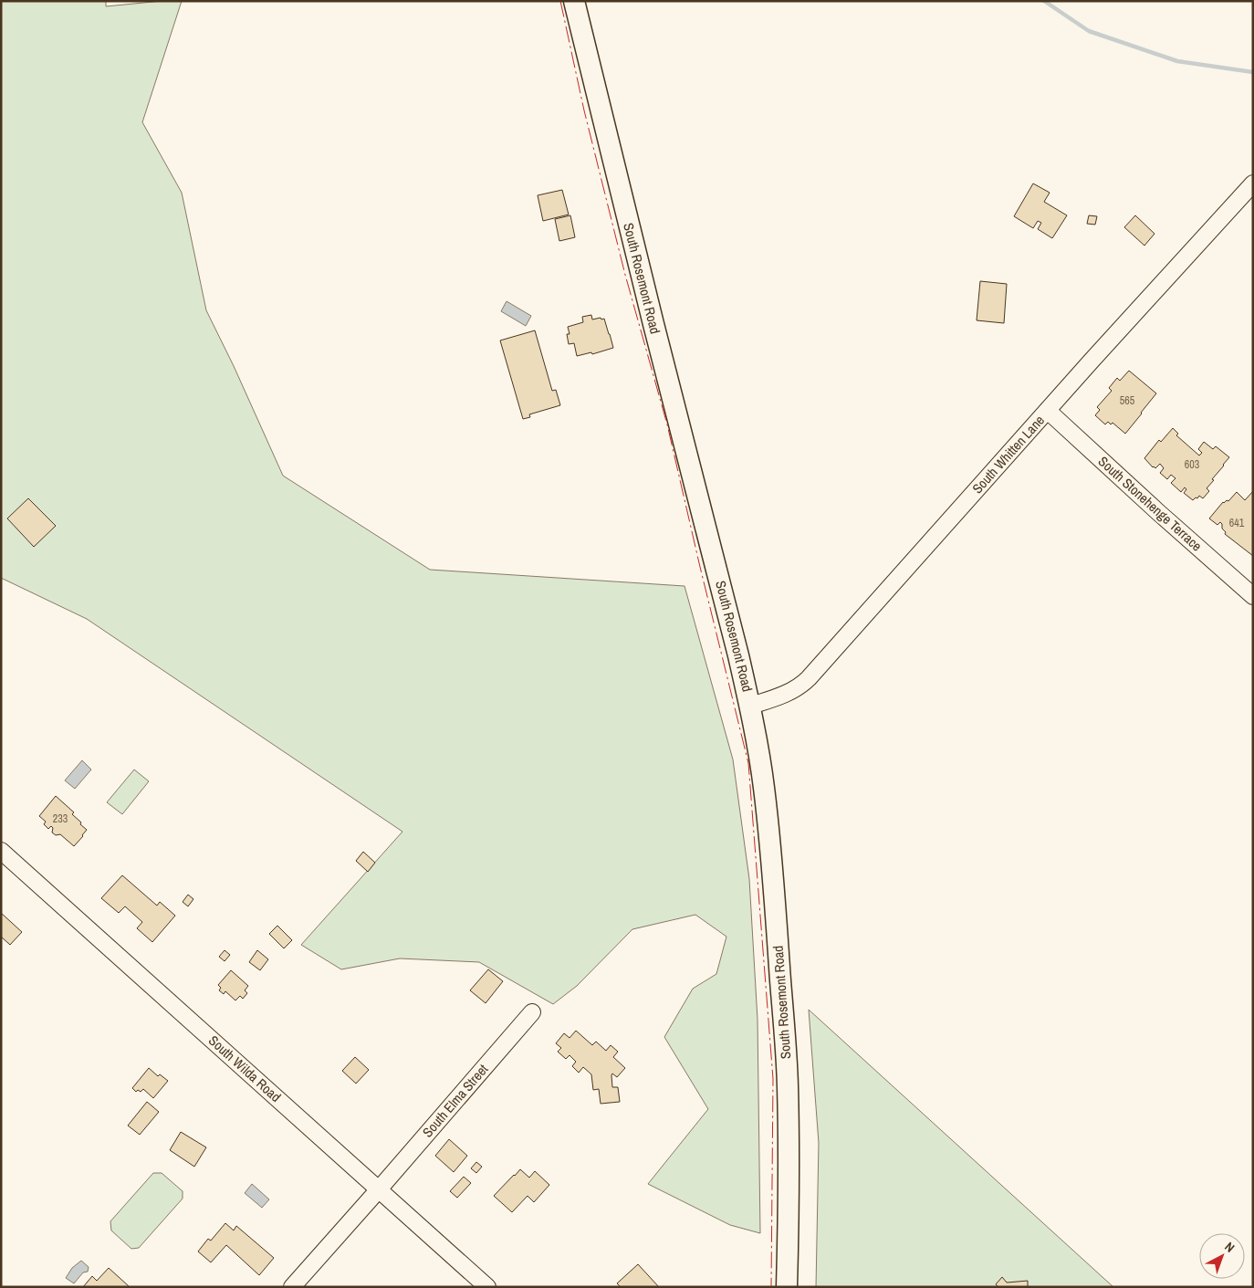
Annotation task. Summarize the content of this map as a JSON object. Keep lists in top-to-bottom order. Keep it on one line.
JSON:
{"streets":{"main road":["South Rosemont Road"],"street":["South Whitten Lane","South Stonehenge Terrace","South Wilda Road","South Elma Street"]},"crossings":[["South Rosemont Road","South Whitten Lane"],["South Whitten Lane","South Stonehenge Terrace"],["South Wilda Road","South Elma Street"]],"house_numbers":["565","603","641","233"],"north":"top right"}
